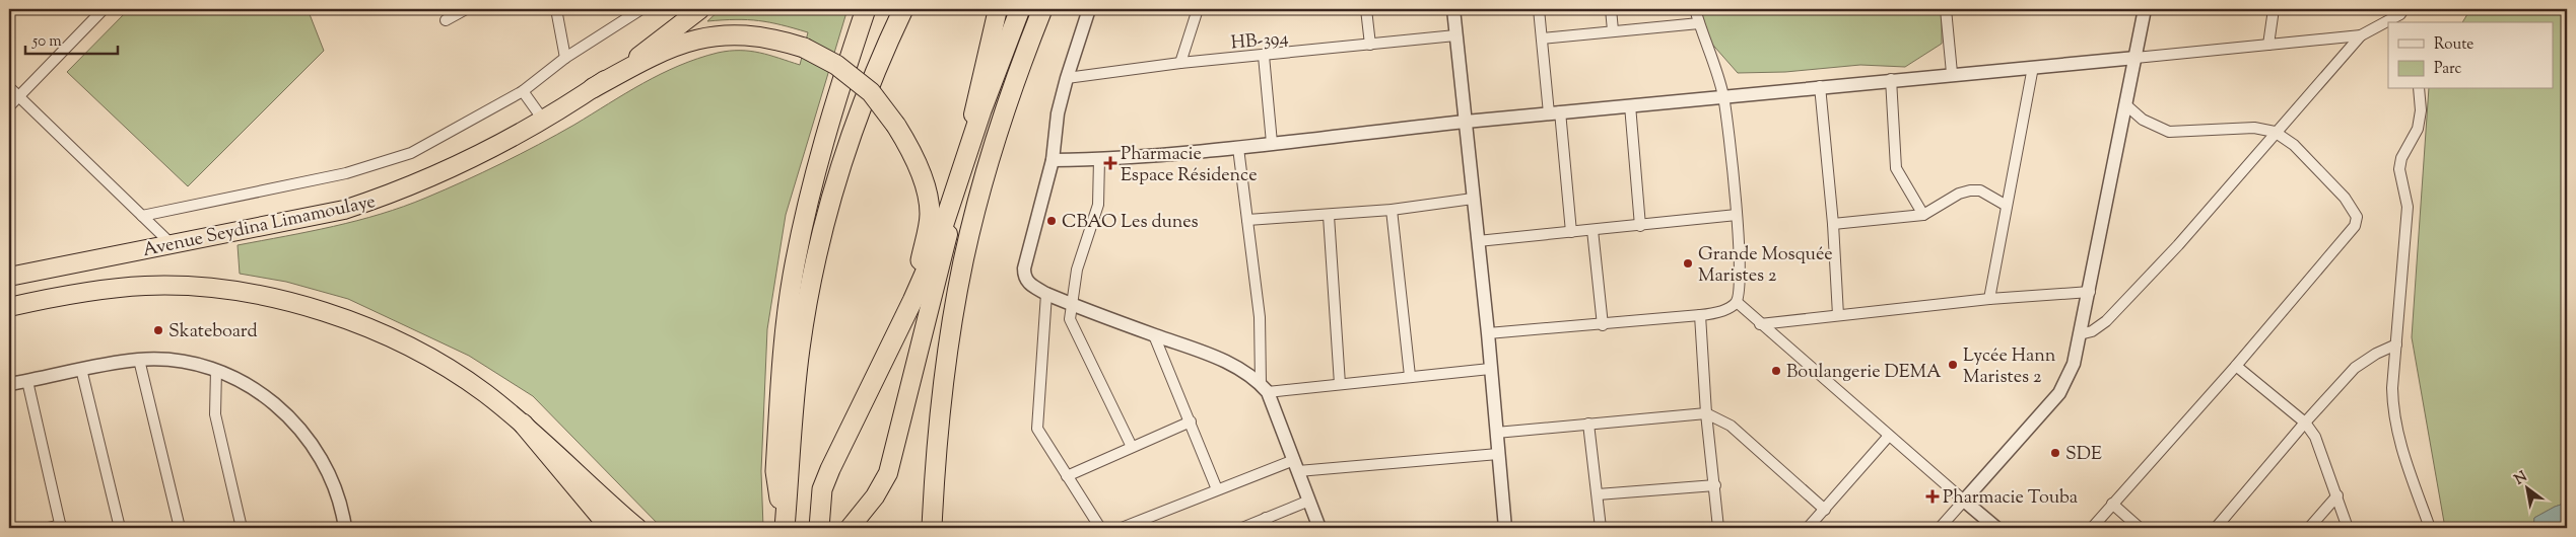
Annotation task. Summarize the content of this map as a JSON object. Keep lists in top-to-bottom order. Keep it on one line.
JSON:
{"streets":{"highway":["Avenue Seydina Limamoulaye"],"street":["HB-394"]},"places":{"health":["Pharmacie Espace Résidence","Pharmacie Touba"],"other":["CBAO Les dunes","Grande Mosquée Maristes 2","Skateboard","Lycée Hann Maristes 2","Boulangerie DEMA","SDE"]},"legend":["Route","Parc"],"scale_bar":"50 m","north":"top left"}
